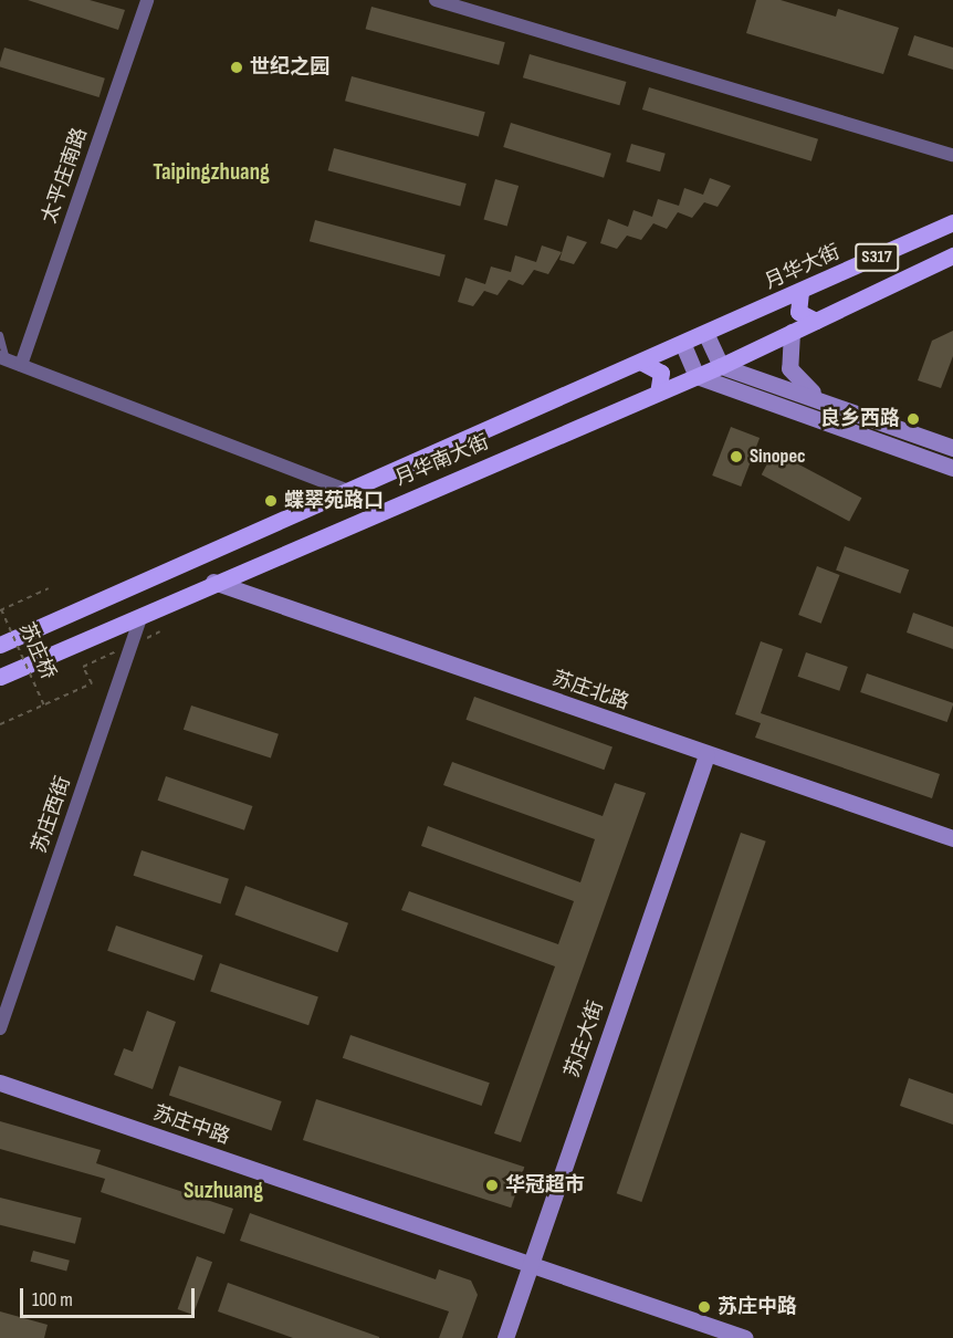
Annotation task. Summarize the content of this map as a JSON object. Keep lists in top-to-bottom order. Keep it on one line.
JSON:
{"streets":{"main road":["S317","月华大街","月华南大街"],"street":["太平庄南路","苏庄北路","苏庄西街","苏庄大街","苏庄中路"],"path":["苏庄桥"]},"crossings":[["S317","月华南大街"],["月华大街","月华南大街"],["月华南大街","苏庄北路"],["月华南大街","苏庄西街"],["苏庄北路","苏庄大街"],["苏庄大街","苏庄中路"]],"districts":["Taipingzhuang","Suzhuang"],"places":["世纪之园","良乡西路","Sinopec","蝶翠苑路口","华冠超市","苏庄中路"],"scale_bar":"100 m"}
